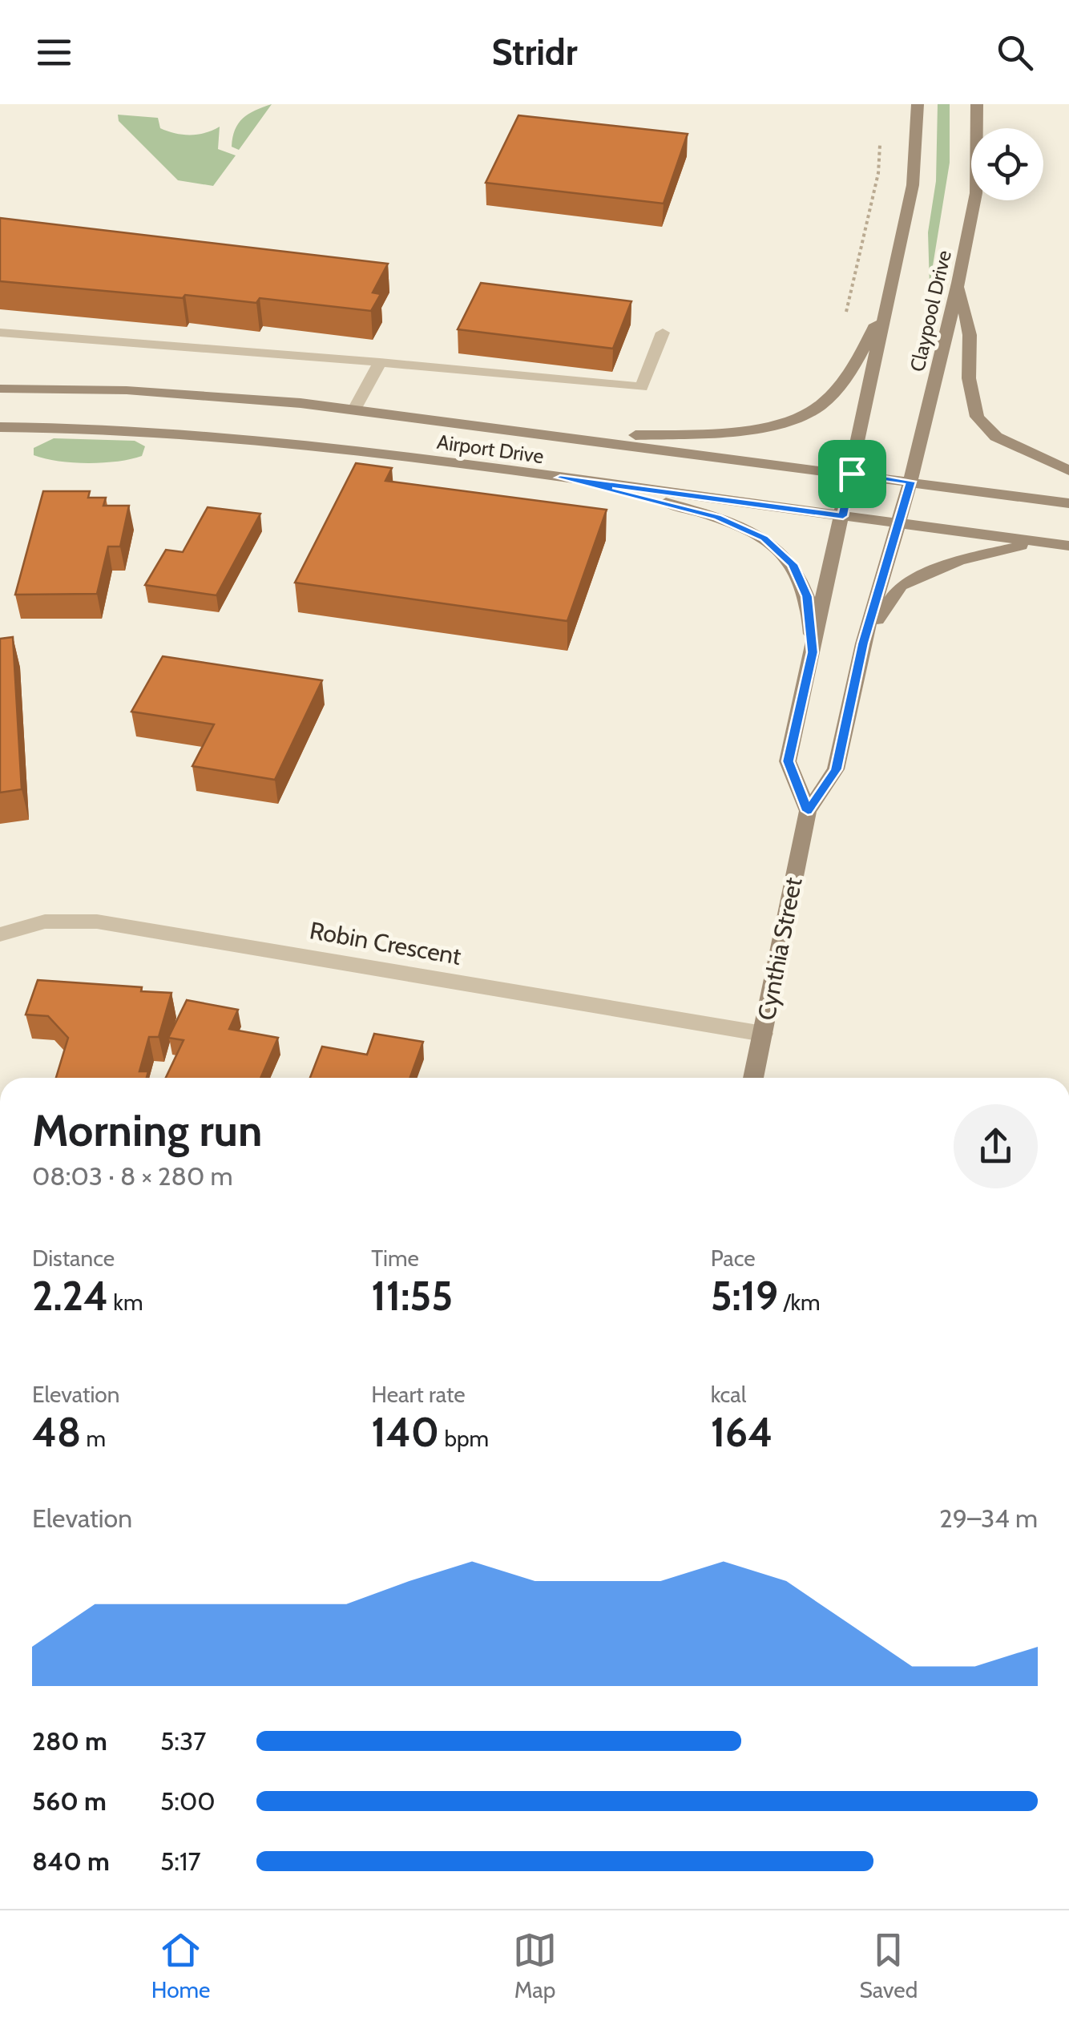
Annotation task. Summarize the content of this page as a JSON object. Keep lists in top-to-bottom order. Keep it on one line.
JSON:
{"streets":{"main road":["Claypool Drive","Airport Drive","Cynthia Street"],"street":["Robin Crescent"]},"crossings":[["Claypool Drive","Airport Drive"],["Claypool Drive","Cynthia Street"],["Airport Drive","Cynthia Street"],["Robin Crescent","Cynthia Street"]],"page":{"header":"Stridr","heading":["Morning run","08:03 · 8 × 280 m"],"stats":[["Distance","2.24 km"],["Time","11:55"],["Pace","5:19 /km"],["Elevation","48 m"],["Heart rate","140 bpm"],["kcal","164"]],"chart":["Elevation","29–34 m"],"list":[{"name":"280 m","note":"5:37"},{"name":"560 m","note":"5:00"},{"name":"840 m","note":"5:17"}],"tabs":["Home","Map","Saved"]}}
